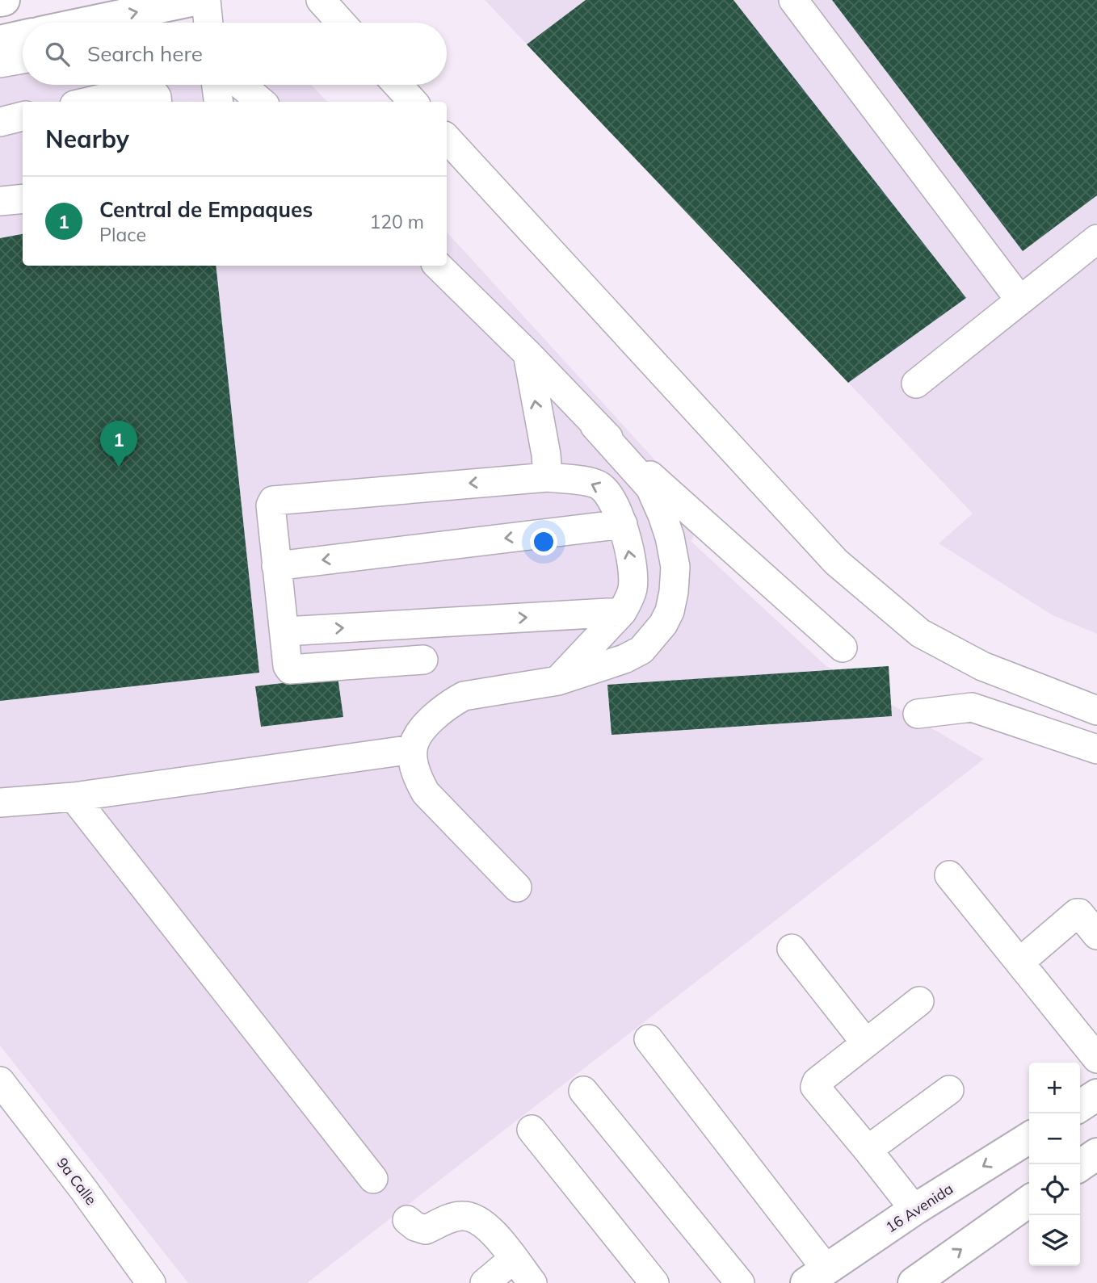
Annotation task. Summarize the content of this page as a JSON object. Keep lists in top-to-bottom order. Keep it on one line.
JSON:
{"streets":{"main road":["16 Avenida"],"street":["9a Calle"]},"page":{"search":"Search here","heading":"Nearby","list":[{"mark":"1","name":"Central de Empaques","note":"Place","value":"120 m"}],"pins":"1","map_buttons":["+","−"]}}
